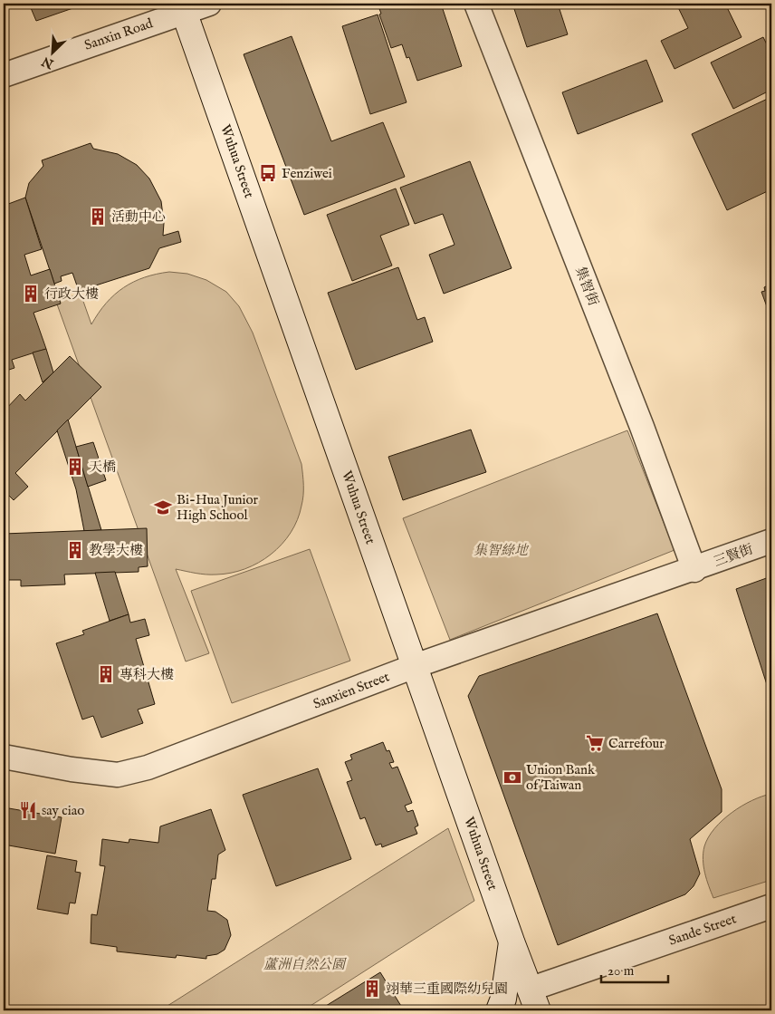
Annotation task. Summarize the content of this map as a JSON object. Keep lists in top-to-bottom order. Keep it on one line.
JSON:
{"streets":{"street":["Sanxin Road","Wuhua Street","集智街","三賢街","Sanxien Street","Sande Street"]},"crossings":[["Sanxin Road","Wuhua Street"],["Wuhua Street","Sanxien Street"],["Wuhua Street","Sande Street"],["集智街","三賢街"],["集智街","Sanxien Street"],["三賢街","Sanxien Street"]],"parks":["集智綠地","蘆洲自然公園"],"places":{"bus stop":["Fenziwei"],"building":["活動中心","行政大樓","天橋","教學大樓","專科大樓","翊華三重國際幼兒園"],"school or university":["Bi-Hua Junior High School"],"supermarket":["Carrefour"],"bank":["Union Bank of Taiwan"],"restaurant":["say ciao"]},"scale_bar":"20 m","north":"bottom left"}
